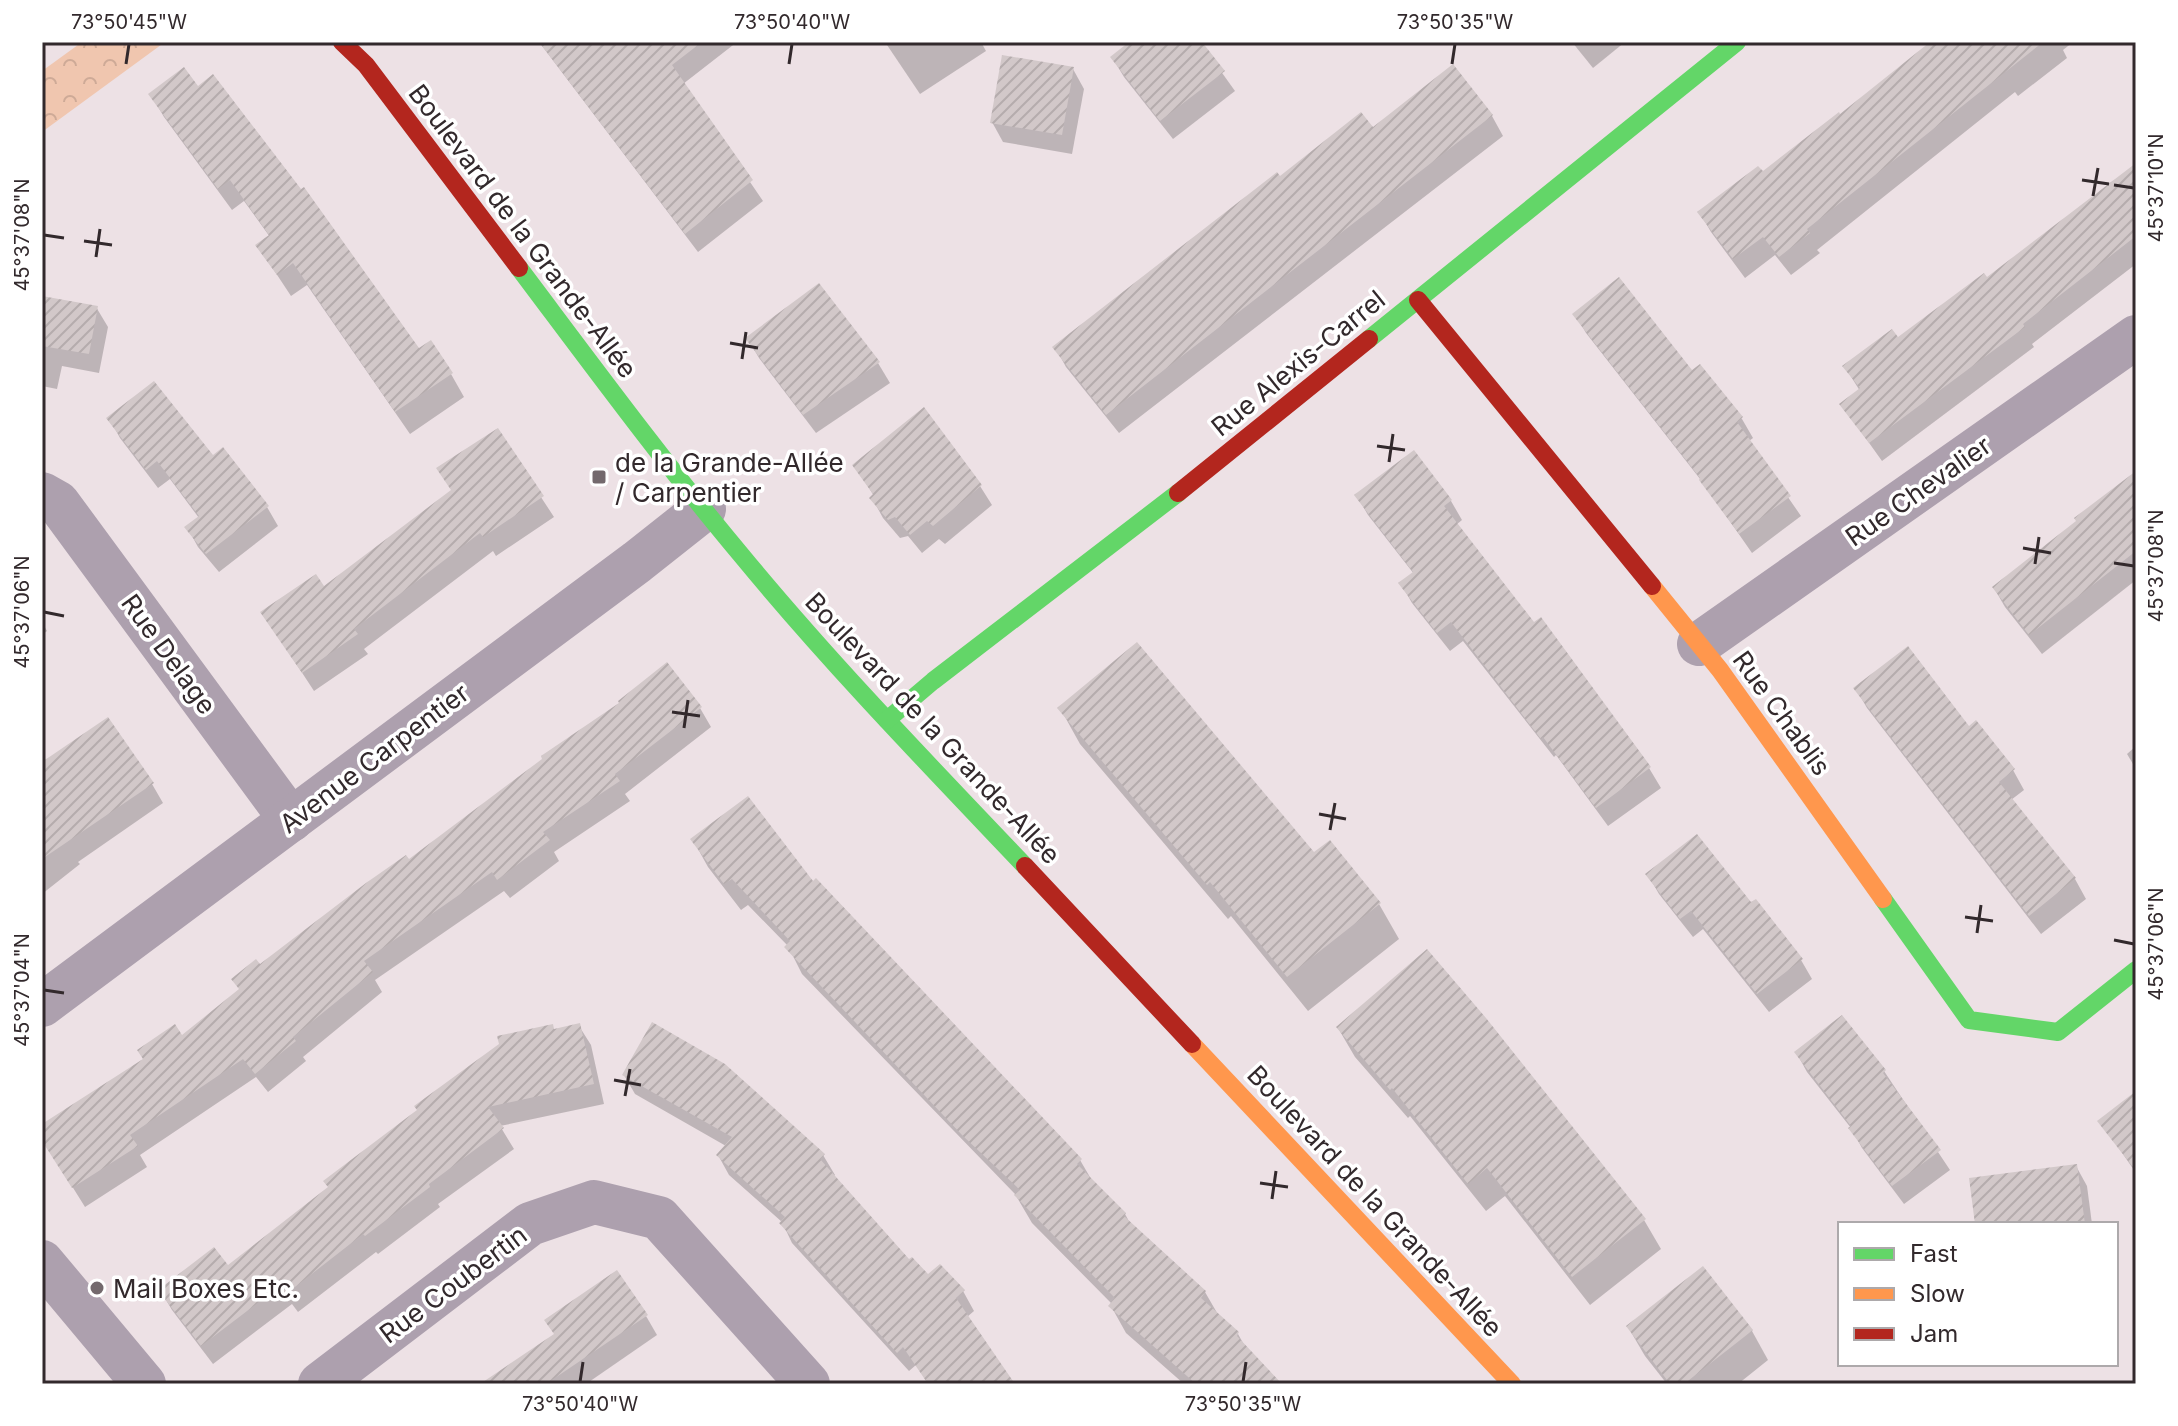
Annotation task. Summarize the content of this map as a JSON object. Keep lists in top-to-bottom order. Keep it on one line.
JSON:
{"streets":{"street":["Boulevard de la Grande-Allée","Rue Alexis-Carrel","Rue Chevalier","Rue Delage","Rue Chablis","Avenue Carpentier","Rue Coubertin"]},"crossings":[["Boulevard de la Grande-Allée","Rue Alexis-Carrel"],["Boulevard de la Grande-Allée","Avenue Carpentier"],["Rue Alexis-Carrel","Rue Chablis"],["Rue Chevalier","Rue Chablis"],["Rue Delage","Avenue Carpentier"]],"places":{"transit":["de la Grande-Allée / Carpentier"],"other":["Mail Boxes Etc."]},"legend":["Fast","Slow","Jam"],"coordinates":["73°50'45\"W","73°50'40\"W","73°50'35\"W","45°37'10\"N","45°37'08\"N","45°37'06\"N","45°37'04\"N"]}
